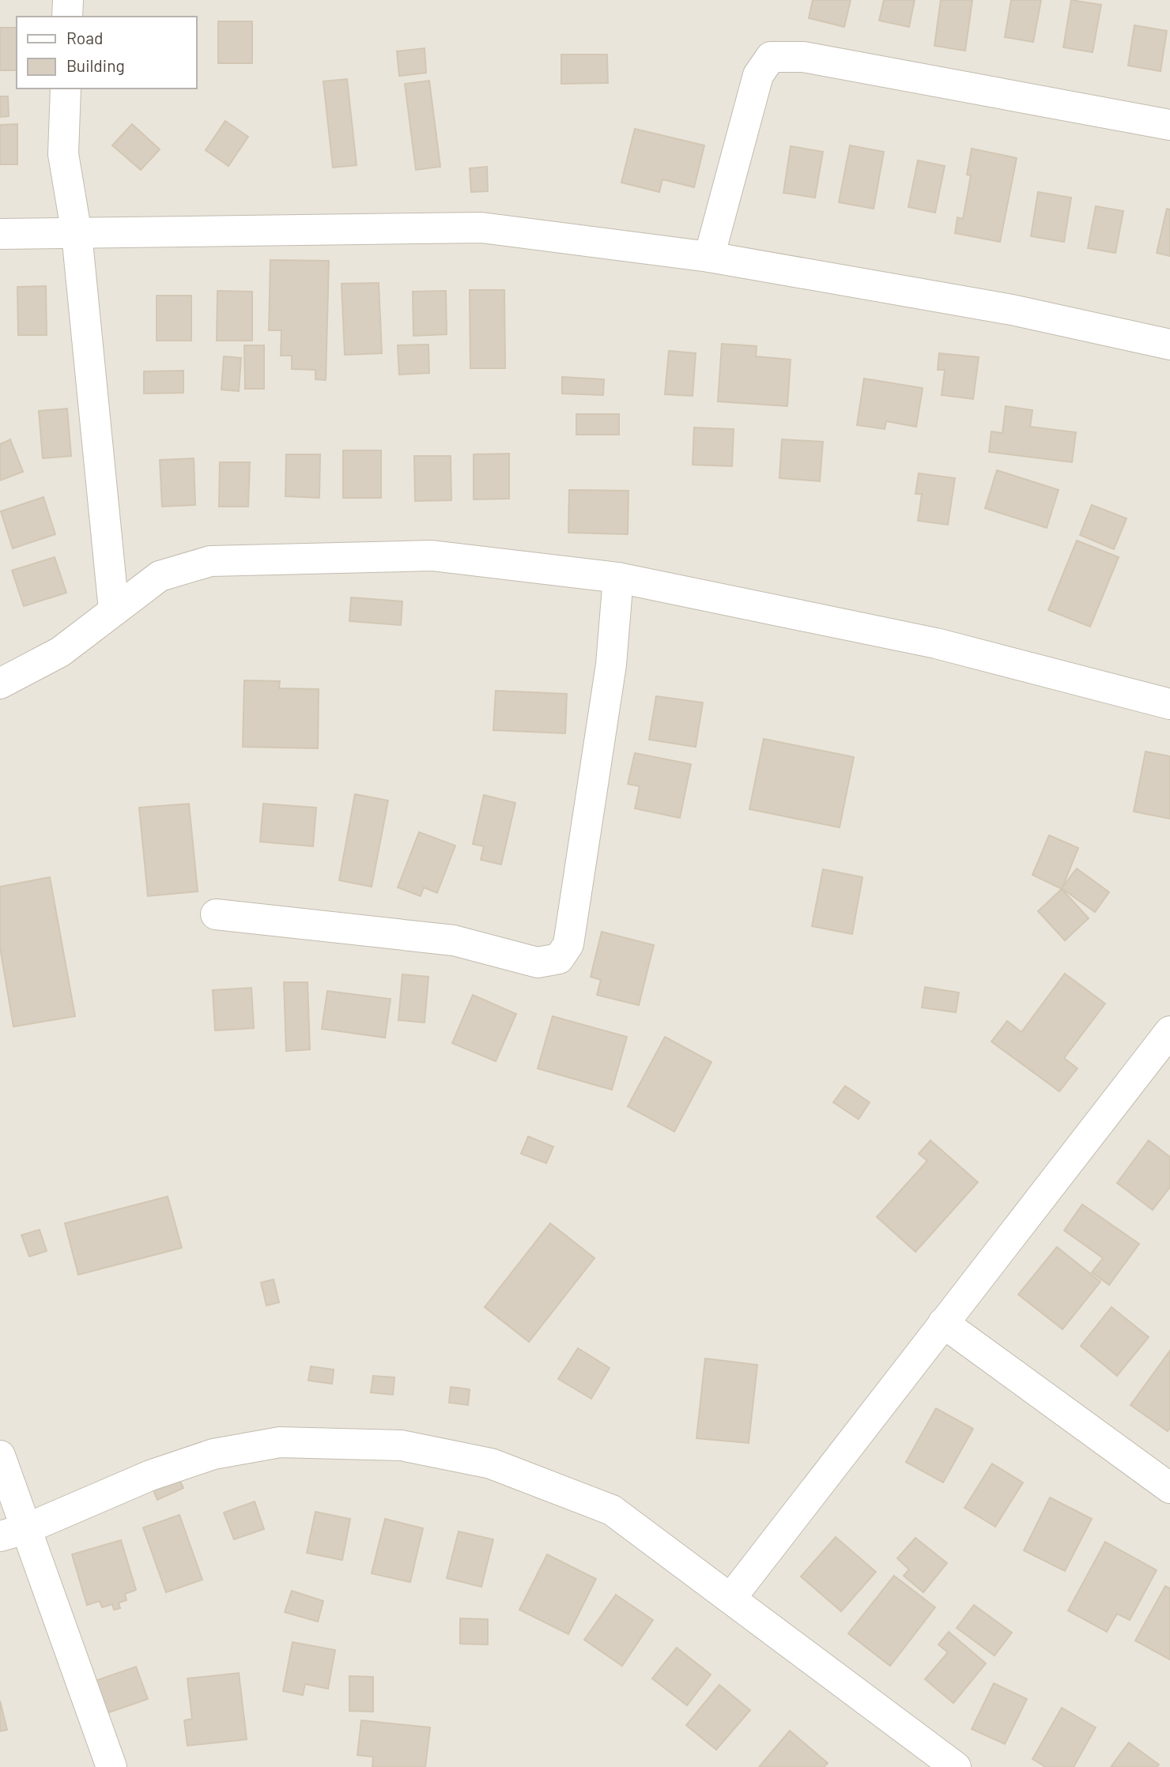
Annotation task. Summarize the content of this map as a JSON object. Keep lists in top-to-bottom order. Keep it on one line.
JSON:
{"legend":["Road","Building"]}
